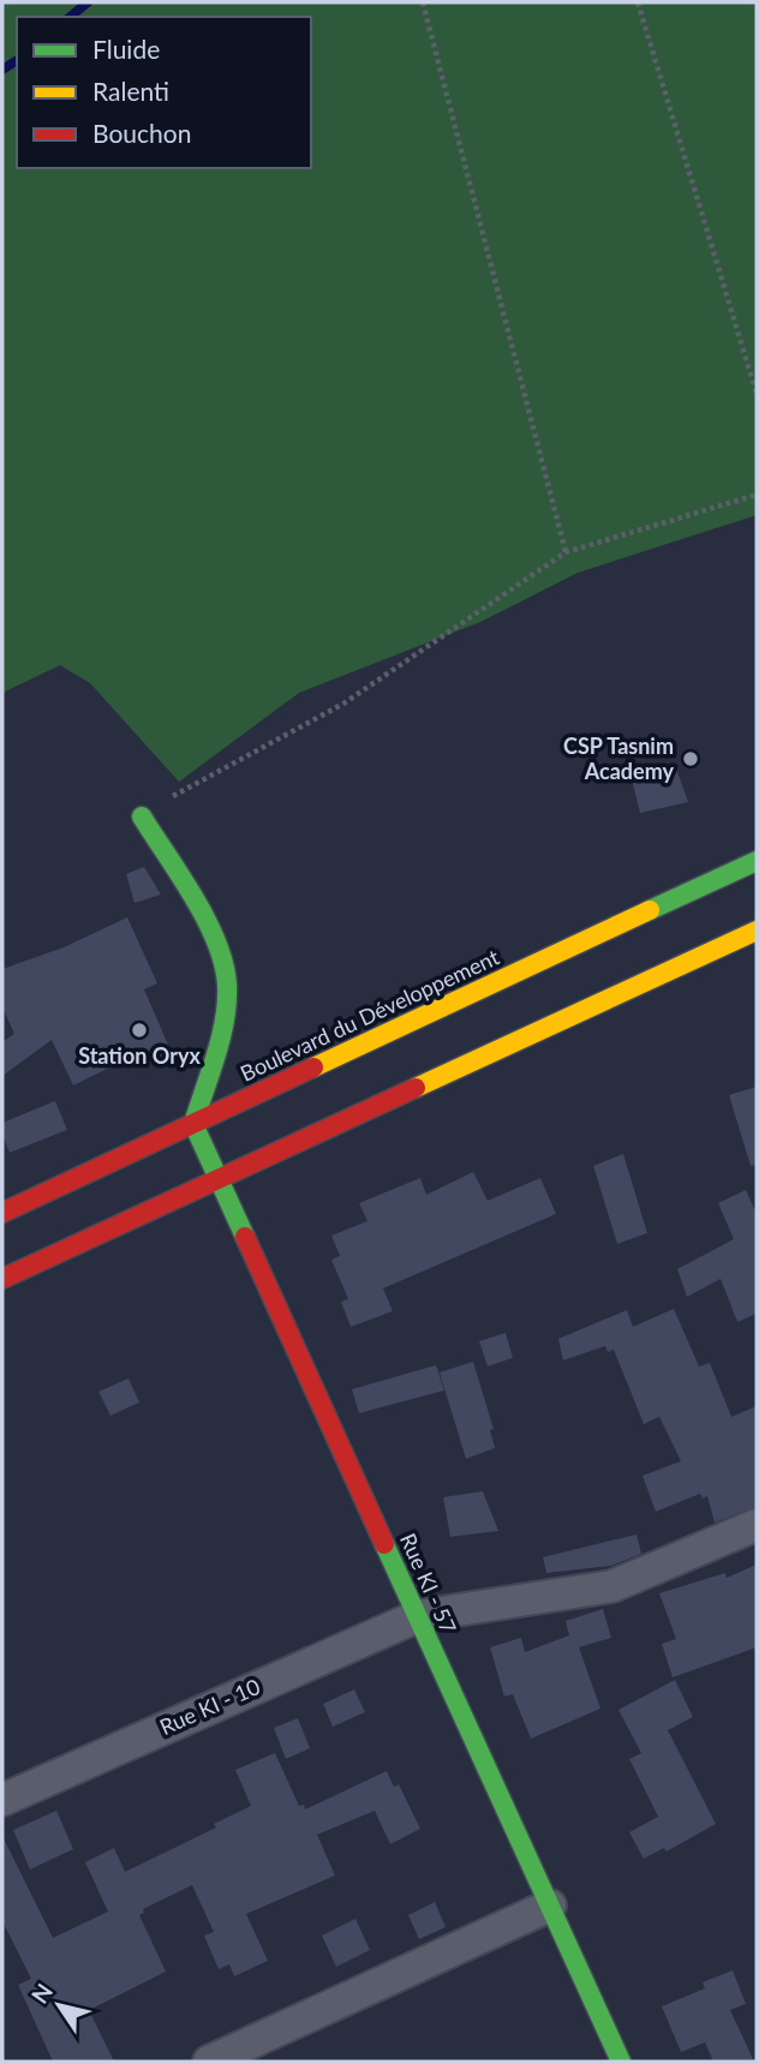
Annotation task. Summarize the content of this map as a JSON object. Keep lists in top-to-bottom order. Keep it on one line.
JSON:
{"streets":{"main road":["Boulevard du Développement","Rue KI - 57"],"street":["Rue KI - 10"]},"crossings":[["Boulevard du Développement","Rue KI - 57"],["Rue KI - 57","Rue KI - 10"]],"places":["CSP Tasnim Academy","Station Oryx"],"legend":["Fluide","Ralenti","Bouchon"],"north":"top left"}
